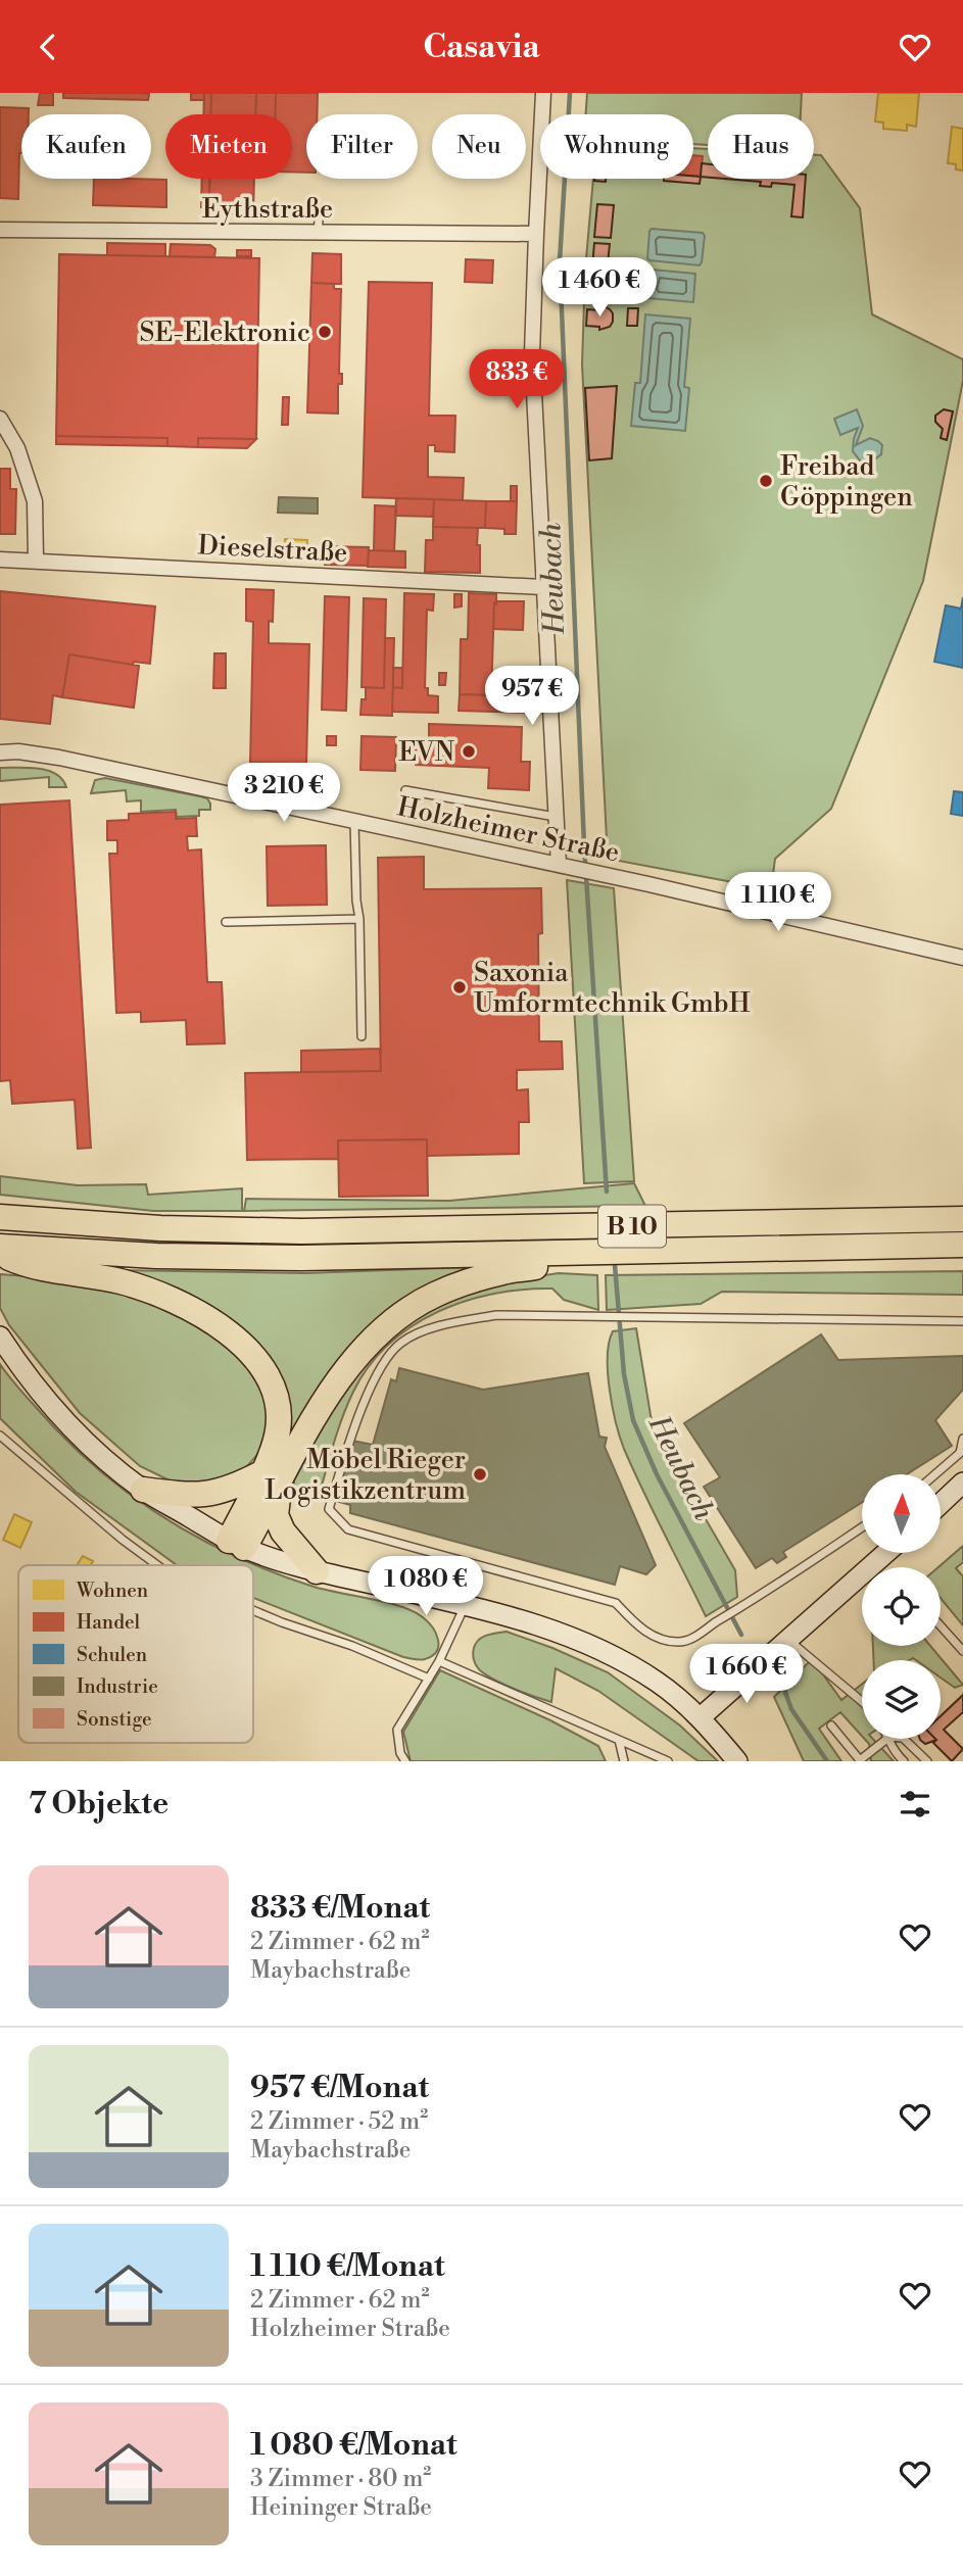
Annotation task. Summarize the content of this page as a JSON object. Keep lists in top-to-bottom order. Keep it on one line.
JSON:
{"streets":{"highway":["B 10"],"street":["Eythstraße","Dieselstraße","Holzheimer Straße"]},"water":["Heubach"],"places":["SE-Elektronic","Freibad Göppingen","EVN","Saxonia Umformtechnik GmbH","Möbel Rieger Logistikzentrum"],"legend":["Wohnen","Handel","Schulen","Industrie","Sonstige"],"north":"top","page":{"header":"Casavia","chip":["Kaufen","Mieten","Filter","Neu","Wohnung","Haus"],"price":["1 460 €","833 €","957 €","3 210 €","1 110 €","1 080 €","1 660 €"],"heading":"7 Objekte","list":[{"name":"833 €/Monat","note":"2 Zimmer · 62 m² · Maybachstraße"},{"name":"957 €/Monat","note":"2 Zimmer · 52 m² · Maybachstraße"},{"name":"1 110 €/Monat","note":"2 Zimmer · 62 m² · Holzheimer Straße"},{"name":"1 080 €/Monat","note":"3 Zimmer · 80 m² · Heininger Straße"}]}}
